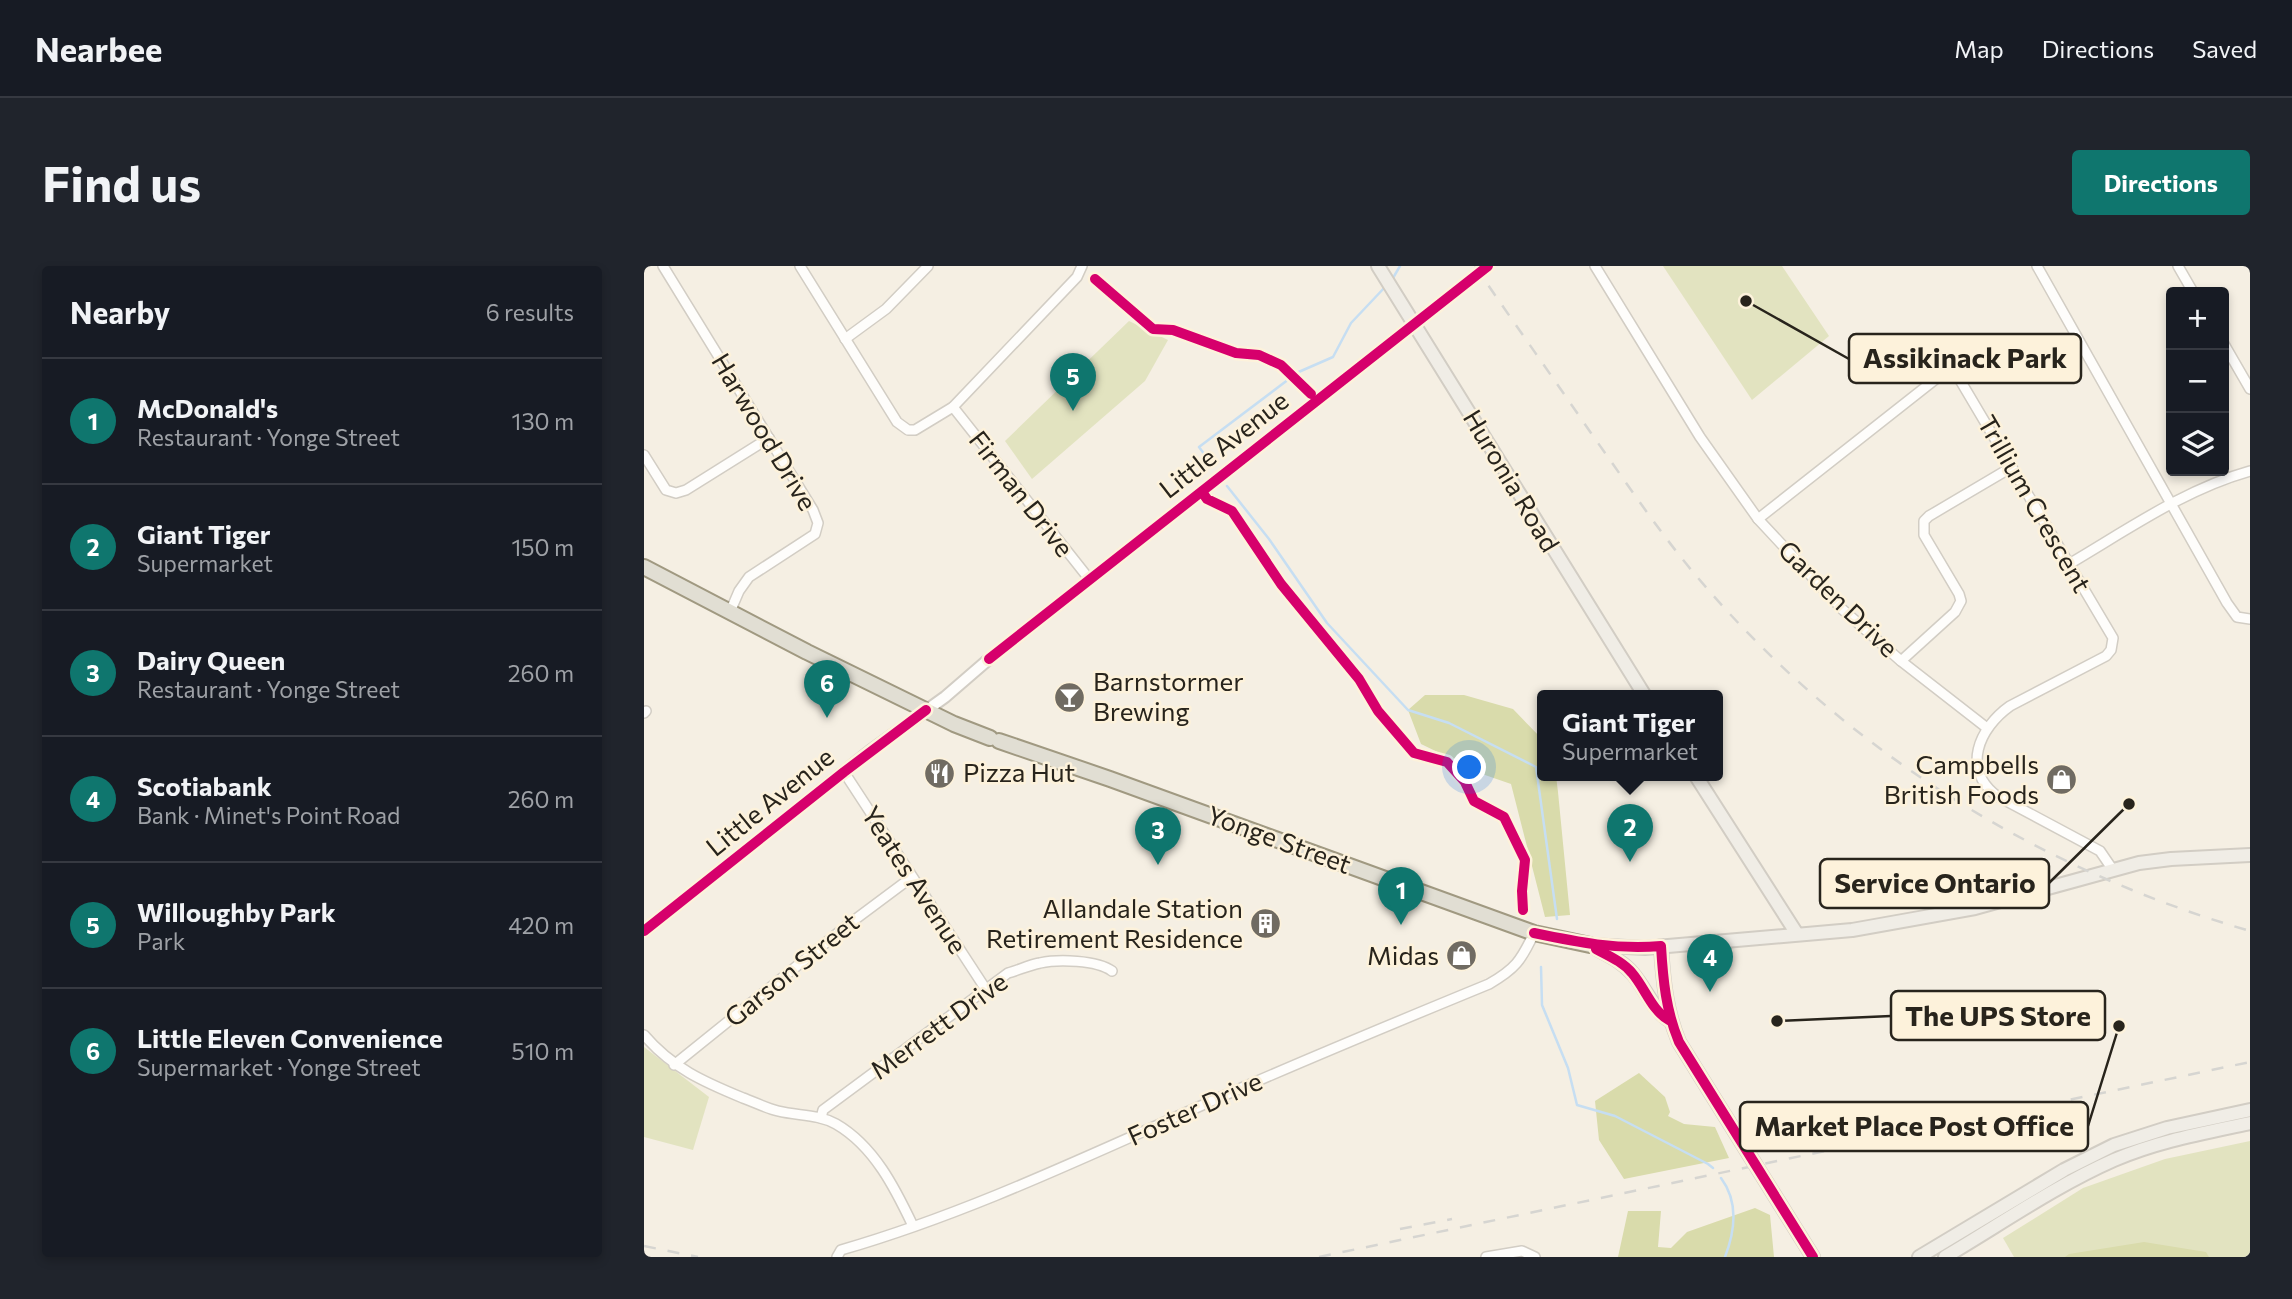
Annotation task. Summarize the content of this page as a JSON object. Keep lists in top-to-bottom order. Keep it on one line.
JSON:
{"streets":{"main road":["Huronia Road","Yonge Street"],"street":["Harwood Drive","Little Avenue","Firman Drive","Trillium Crescent","Garden Drive","Yeates Avenue","Garson Street","Merrett Drive","Foster Drive"]},"crossings":[["Harwood Drive","Yonge Street"],["Little Avenue","Huronia Road"],["Little Avenue","Firman Drive"],["Little Avenue","Yonge Street"],["Little Avenue","Yeates Avenue"],["Trillium Crescent","Garden Drive"],["Yonge Street","Foster Drive"],["Yeates Avenue","Garson Street"],["Yeates Avenue","Merrett Drive"]],"places":{"other":["Assikinack Park","Service Ontario","The UPS Store","Market Place Post Office"],"bar":["Barnstormer Brewing"],"restaurant":["Pizza Hut"],"shop":["Campbells British Foods","Midas"],"building":["Allandale Station Retirement Residence"]},"page":{"header":"Nearbee","nav":["Map","Directions","Saved"],"buttons":"Directions","title":"Find us","heading":["Nearby","6 results"],"map_buttons":["+","−"],"pins":["5","6","2","3","1","4"],"list":[{"mark":"1","name":"McDonald's","note":"Restaurant · Yonge Street","value":"130 m"},{"mark":"2","name":"Giant Tiger","note":"Supermarket","value":"150 m"},{"mark":"3","name":"Dairy Queen","note":"Restaurant · Yonge Street","value":"260 m"},{"mark":"4","name":"Scotiabank","note":"Bank · Minet's Point Road","value":"260 m"},{"mark":"5","name":"Willoughby Park","note":"Park","value":"420 m"},{"mark":"6","name":"Little Eleven Convenience","note":"Supermarket · Yonge Street","value":"510 m"}],"popup":["Giant Tiger","Supermarket"]}}
